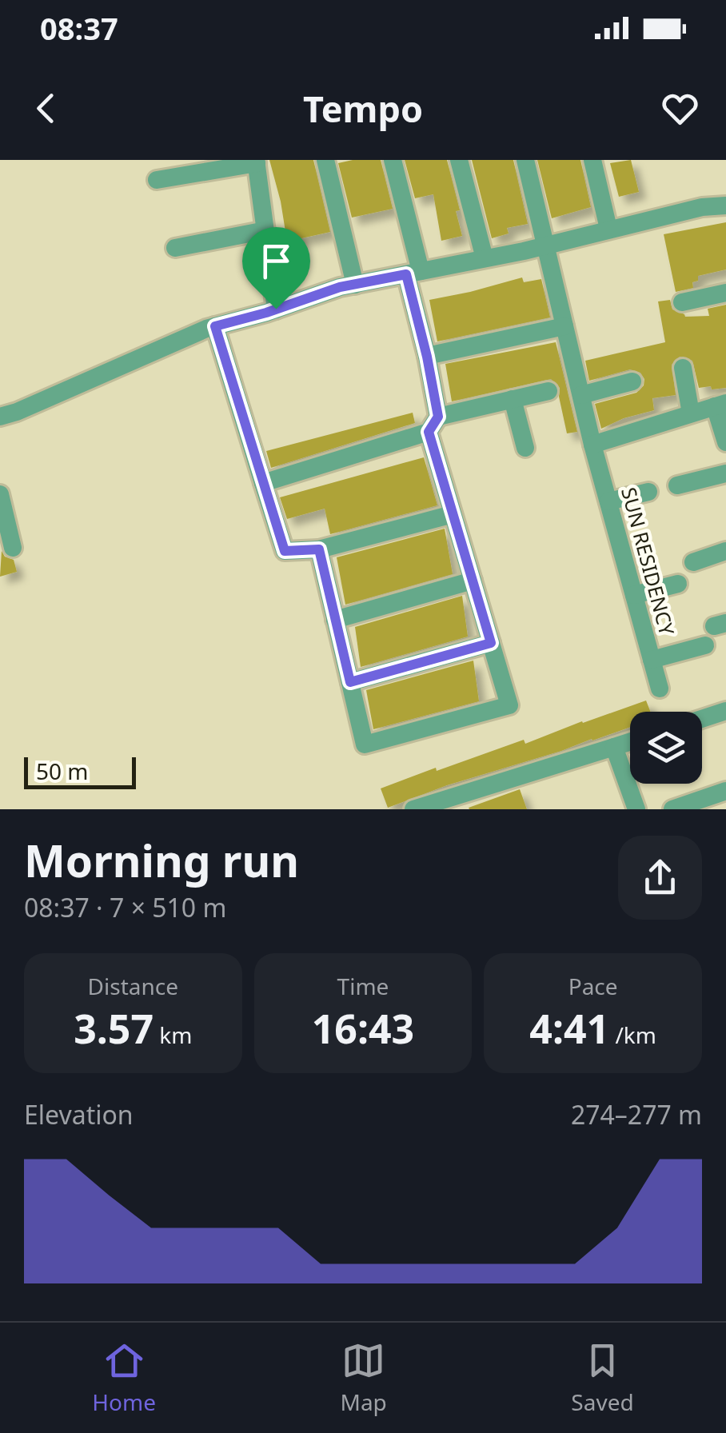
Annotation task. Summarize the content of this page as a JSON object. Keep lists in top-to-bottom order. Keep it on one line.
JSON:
{"streets":{"street":["SUN RESIDENCY"]},"scale_bar":"50 m","page":{"status":"08:37","header":"Tempo","scale":"50 m","heading":["Morning run","08:37 · 7 × 510 m"],"stats":[["Distance","3.57 km"],["Time","16:43"],["Pace","4:41 /km"]],"chart":["Elevation","274–277 m"],"tabs":["Home","Map","Saved"]}}
